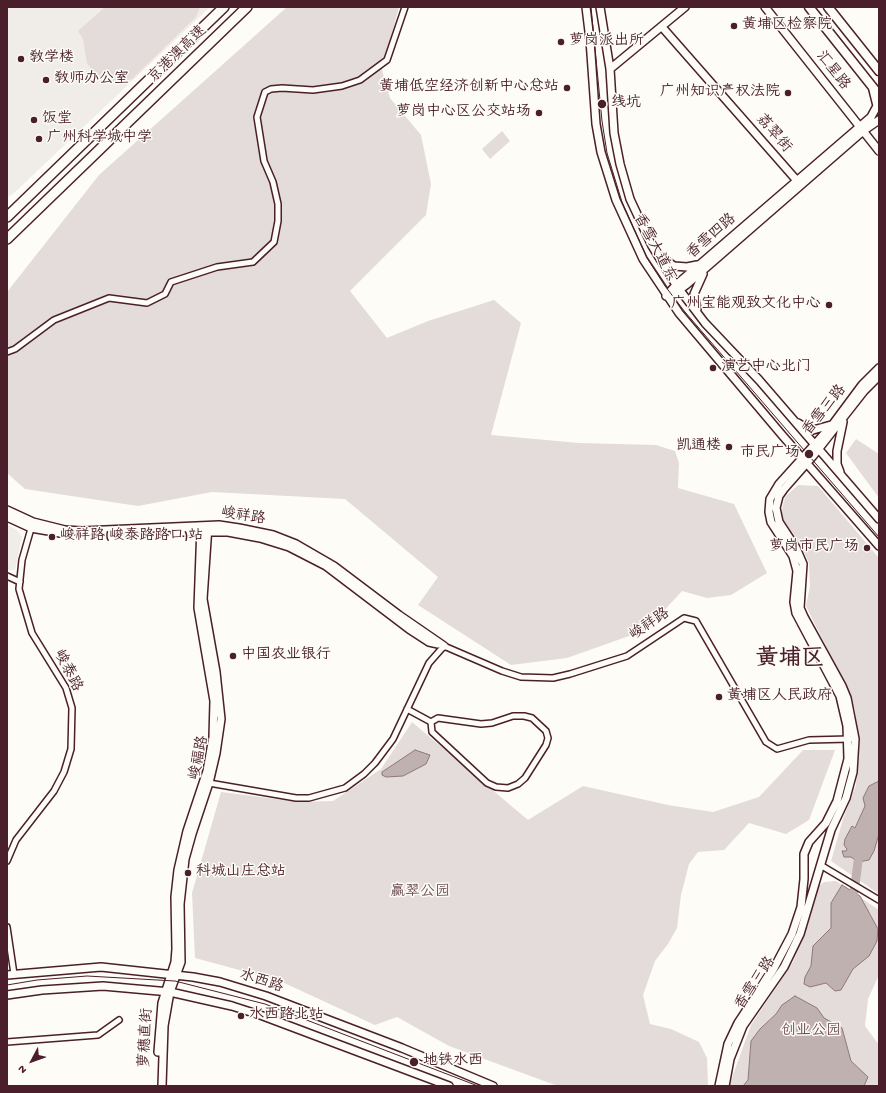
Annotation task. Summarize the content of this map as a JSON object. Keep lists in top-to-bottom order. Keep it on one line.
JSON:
{"streets":{"highway":["京港澳高速"],"street":["汇星路","荔翠街","香雪四路","香雪大道东","香雪三路","峻祥路","峻泰路","峻福路","水西路","萝穗直街"]},"crossings":[["汇星路","香雪四路"],["荔翠街","香雪四路"],["香雪四路","香雪大道东"],["香雪大道东","香雪三路"],["香雪三路","峻祥路"],["峻祥路","峻泰路"],["峻祥路","峻福路"],["峻福路","水西路"],["峻福路","萝穗直街"],["水西路","萝穗直街"]],"districts":["黄埔区"],"parks":["赢翠公园","创业公园"],"places":["黄埔区检察院","萝岗派出所","教学楼","教师办公室","黄埔低空经济创新中心总站","广州知识产权法院","线坑","萝岗中心区公交站场","饭堂","广州科学城中学","广州宝能观致文化中心","演艺中心北门","凯通楼","市民广场","峻祥路(峻泰路路口)站","萝岗市民广场","中国农业银行","黄埔区人民政府","科城山庄总站","水西路北站","地铁水西"],"north":"bottom left"}
